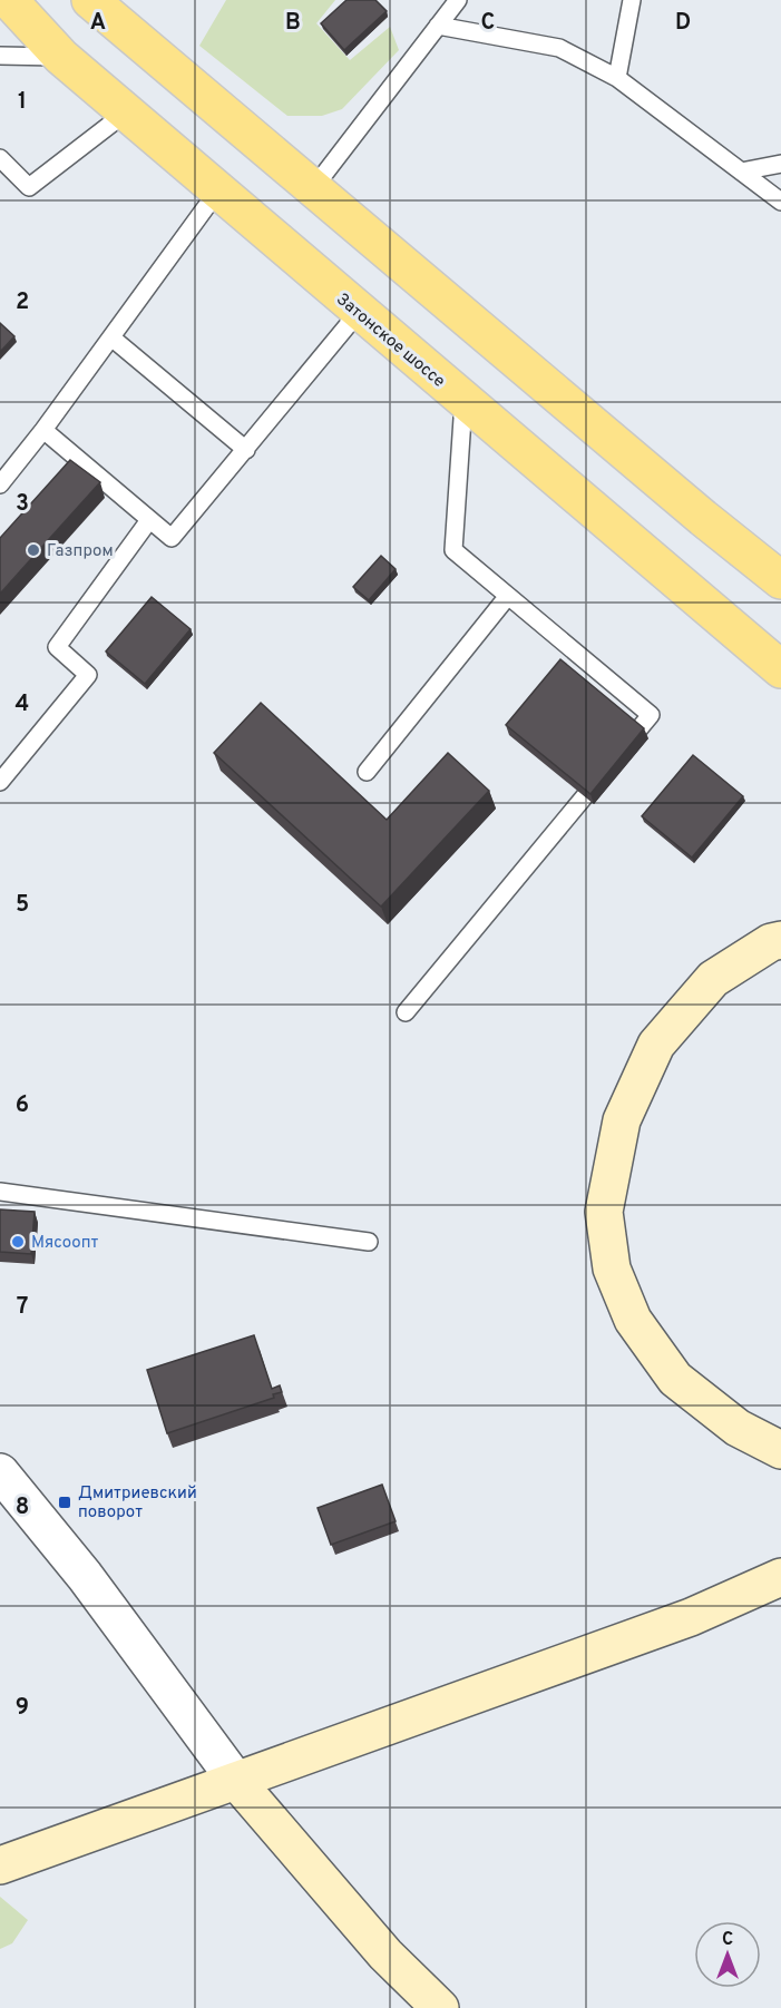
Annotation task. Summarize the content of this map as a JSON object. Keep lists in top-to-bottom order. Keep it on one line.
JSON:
{"streets":{"main road":["Затонское шоссе"]},"places":{"other":["Газпром","Мясоопт"],"transit":["Дмитриевский поворот"]},"north":"top","grid":{"columns":["A","B","C","D"],"rows":["1","2","3","4","5","6","7","8","9"]}}
